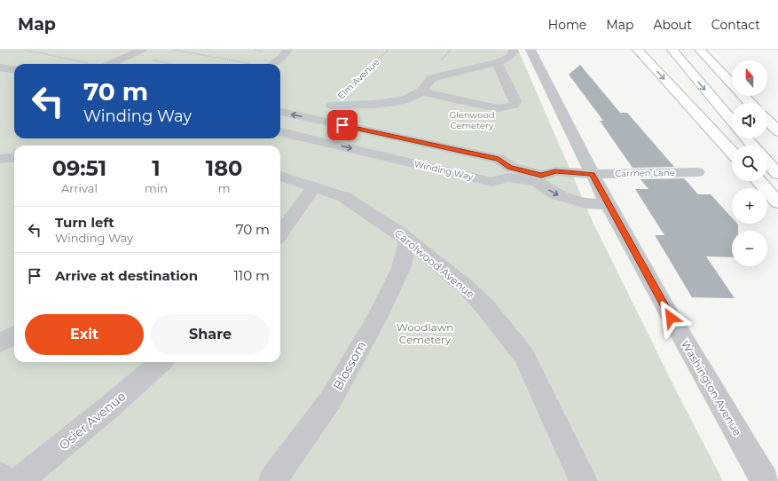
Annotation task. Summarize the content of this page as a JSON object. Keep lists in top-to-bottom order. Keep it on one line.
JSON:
{"streets":{"street":["Winding Way","Carmen Lane","Carolwood Avenue","Blossom","Washington Avenue","Osier Avenue"],"path":["Elm Avenue"]},"crossings":[["Winding Way","Carmen Lane"],["Winding Way","Washington Avenue"],["Carmen Lane","Washington Avenue"],["Carolwood Avenue","Blossom"]],"parks":["Glenwood Cemetery","Woodlawn Cemetery"],"north":"top","page":{"header":"Map","nav":["Home","Map","About","Contact"],"map_buttons":["+","−"],"turn":["70 m","Winding Way"],"eta":["09:51","Arrival","1","min","180","m"],"list":[{"name":"Turn left","note":"Winding Way","value":"70 m"},{"name":"Arrive at destination","value":"110 m"}],"buttons":["Exit","Share"]}}
